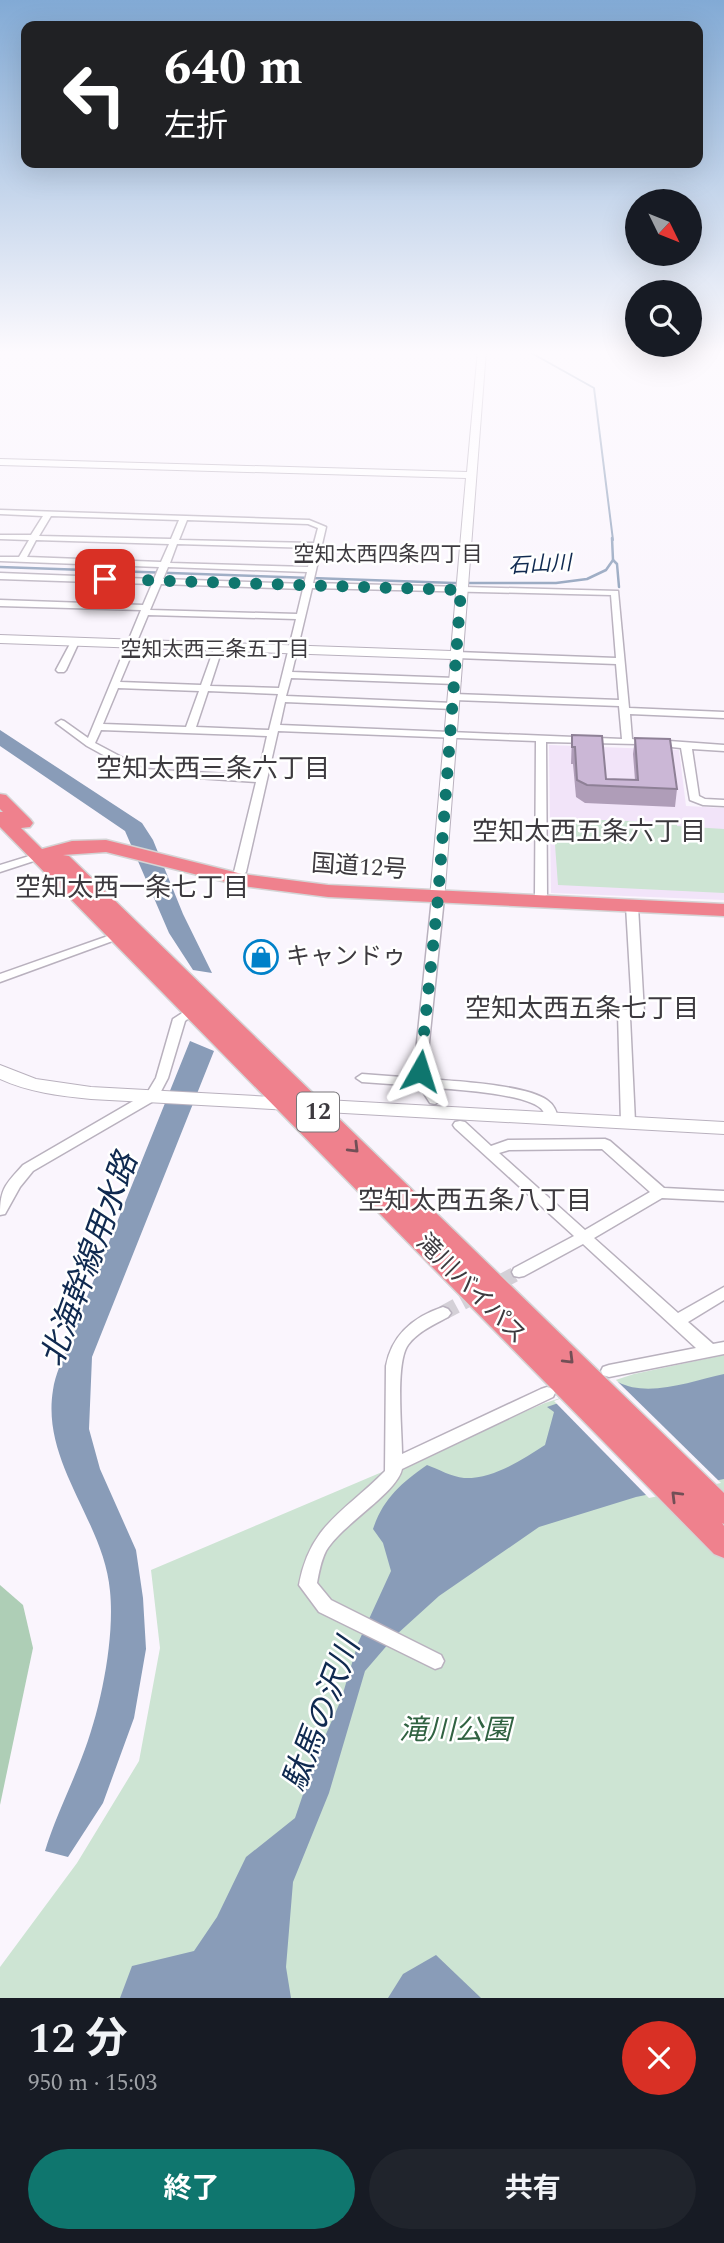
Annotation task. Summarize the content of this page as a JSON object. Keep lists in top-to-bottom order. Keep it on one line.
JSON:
{"streets":{"highway":["国道12号","12","滝川バイパス"]},"crossings":[["国道12号","12"],["国道12号","滝川バイパス"],["12","滝川バイパス"]],"districts":["空知太西四条四丁目","空知太西三条五丁目","空知太西三条六丁目","空知太西五条六丁目","空知太西一条七丁目","空知太西五条七丁目","空知太西五条八丁目"],"water":["石山川","北海幹線用水路","駄馬の沢川"],"parks":["滝川公園"],"places":{"shop":["キャンドゥ"]},"north":"bottom right","page":{"turn":["640 m","左折"],"heading":["12 分","950 m · 15:03"],"buttons":["終了","共有"]}}
